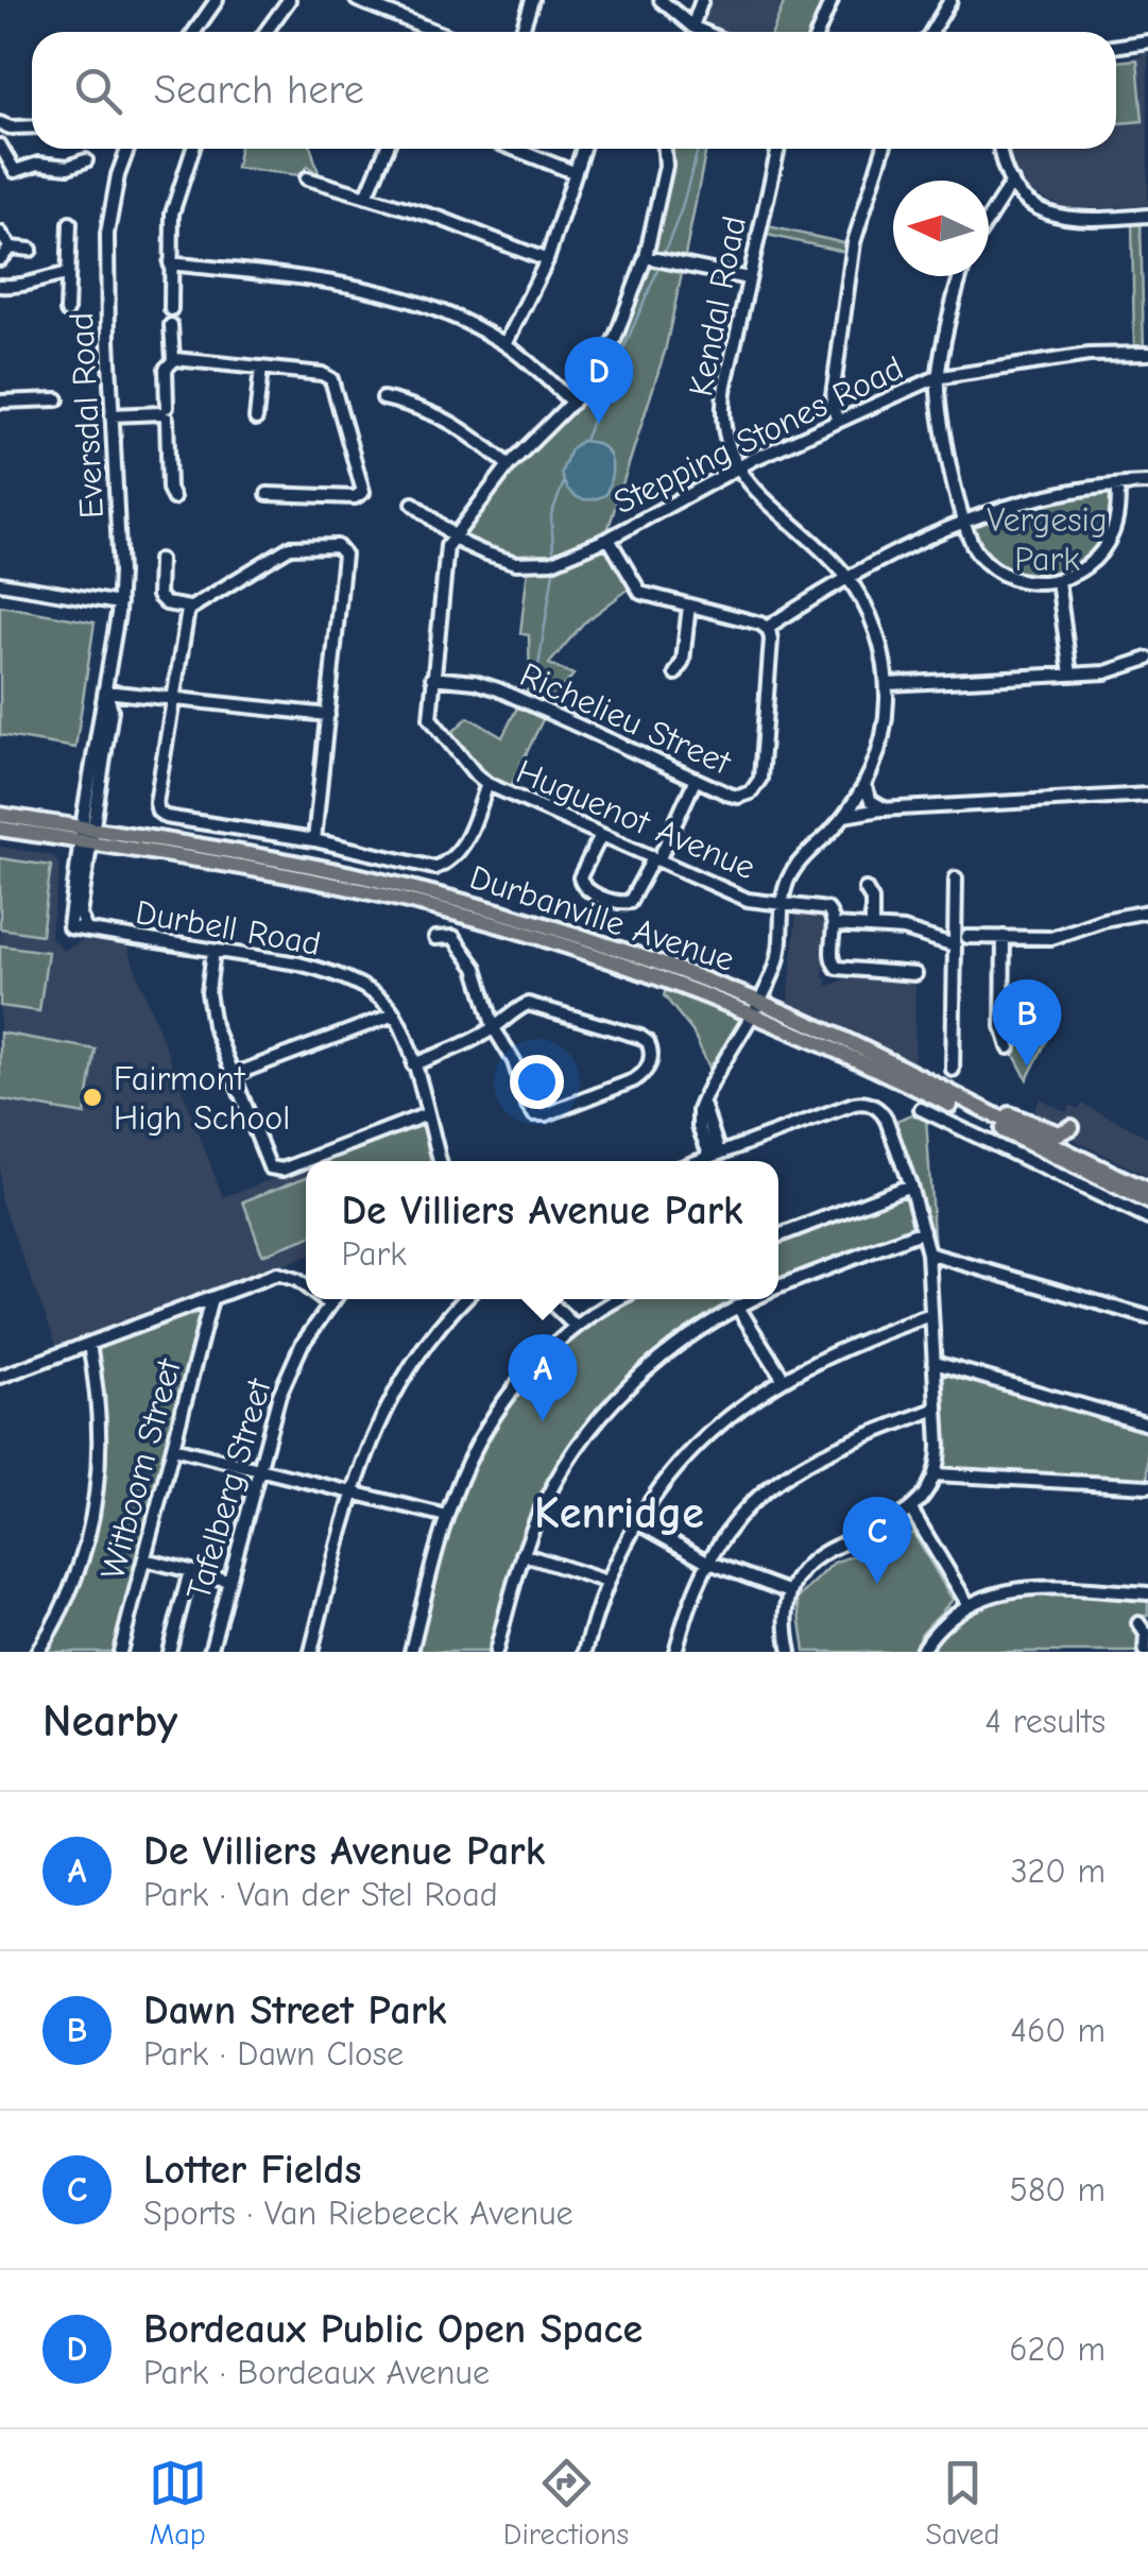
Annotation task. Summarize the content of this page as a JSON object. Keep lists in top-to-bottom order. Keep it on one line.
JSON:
{"streets":{"main road":["Durbanville Avenue"],"street":["Kendal Road","Eversdal Road","Stepping Stones Road","Richelieu Street","Huguenot Avenue","Durbell Road","Witboom Street","Tafelberg Street"]},"crossings":[["Kendal Road","Stepping Stones Road"],["Kendal Road","Huguenot Avenue"],["Kendal Road","Durbanville Avenue"],["Eversdal Road","Durbanville Avenue"],["Eversdal Road","Durbell Road"],["Stepping Stones Road","Huguenot Avenue"],["Richelieu Street","Huguenot Avenue"],["Durbanville Avenue","Durbell Road"]],"districts":["Kenridge"],"parks":["Vergesig Park"],"places":["Fairmont High School"],"north":"left","page":{"search":"Search here","pins":["D","B","A","C"],"popup":["De Villiers Avenue Park","Park"],"heading":["Nearby","4 results"],"list":[{"mark":"A","name":"De Villiers Avenue Park","note":"Park · Van der Stel Road","value":"320 m"},{"mark":"B","name":"Dawn Street Park","note":"Park · Dawn Close","value":"460 m"},{"mark":"C","name":"Lotter Fields","note":"Sports · Van Riebeeck Avenue","value":"580 m"},{"mark":"D","name":"Bordeaux Public Open Space","note":"Park · Bordeaux Avenue","value":"620 m"}],"nav":["Map","Directions","Saved"]}}
